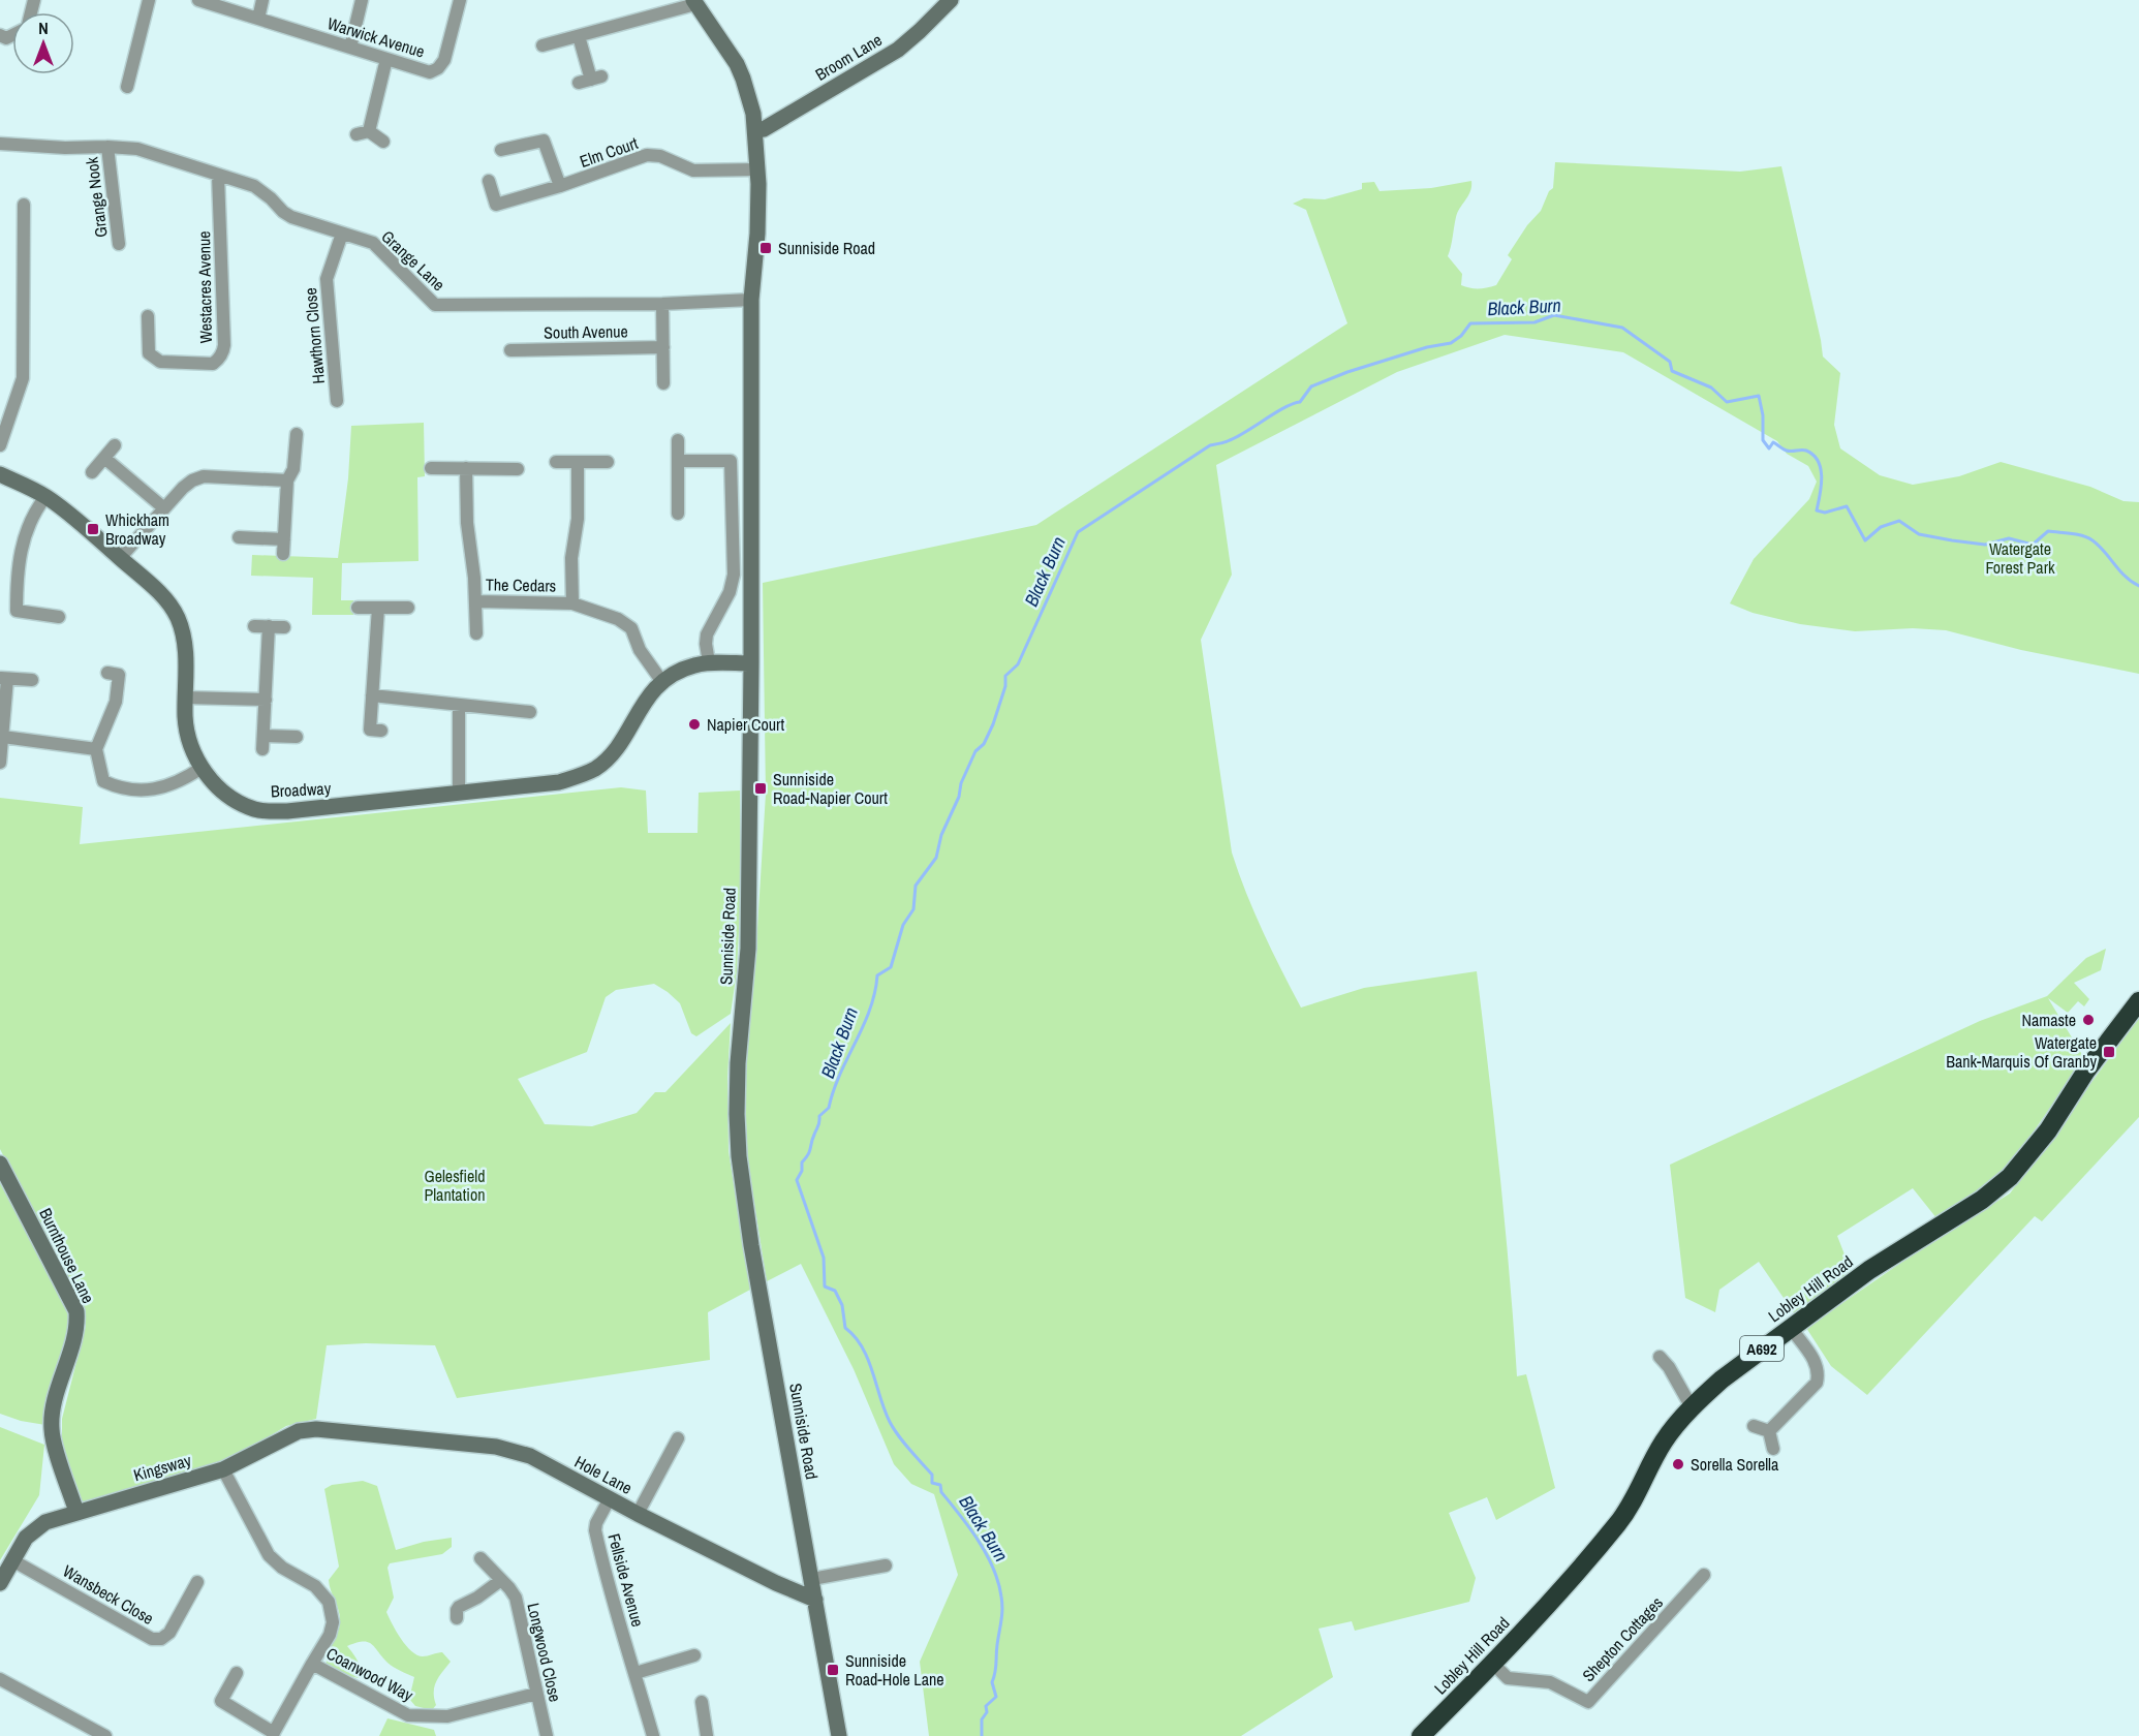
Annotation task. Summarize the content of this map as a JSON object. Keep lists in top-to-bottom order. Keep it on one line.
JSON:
{"streets":{"highway":["Lobley Hill Road","A692"],"street":["Warwick Avenue","Broom Lane","Elm Court","Grange Nook","Grange Lane","Westacres Avenue","South Avenue","Hawthorn Close","The Cedars","Broadway","Sunniside Road","Burnthouse Lane","Kingsway","Hole Lane","Fellside Avenue","Wansbeck Close","Shepton Cottages","Longwood Close","Coanwood Way"]},"crossings":[["Broom Lane","Sunniside Road"],["Elm Court","Sunniside Road"],["Grange Nook","Grange Lane"],["Grange Lane","Westacres Avenue"],["Grange Lane","Hawthorn Close"],["Grange Lane","Sunniside Road"],["The Cedars","Broadway"],["Broadway","Sunniside Road"],["Sunniside Road","Hole Lane"],["Burnthouse Lane","Kingsway"],["Lobley Hill Road","Shepton Cottages"],["Kingsway","Hole Lane"],["Kingsway","Wansbeck Close"],["Kingsway","Coanwood Way"],["Hole Lane","Fellside Avenue"],["Longwood Close","Coanwood Way"]],"water":["Black Burn"],"parks":["Watergate Forest Park","Gelesfield Plantation"],"places":{"transit":["Sunniside Road","Whickham Broadway","Sunniside Road-Napier Court","Watergate Bank-Marquis Of Granby","Sunniside Road-Hole Lane"],"other":["Napier Court","Namaste","Sorella Sorella"]},"north":"top"}
